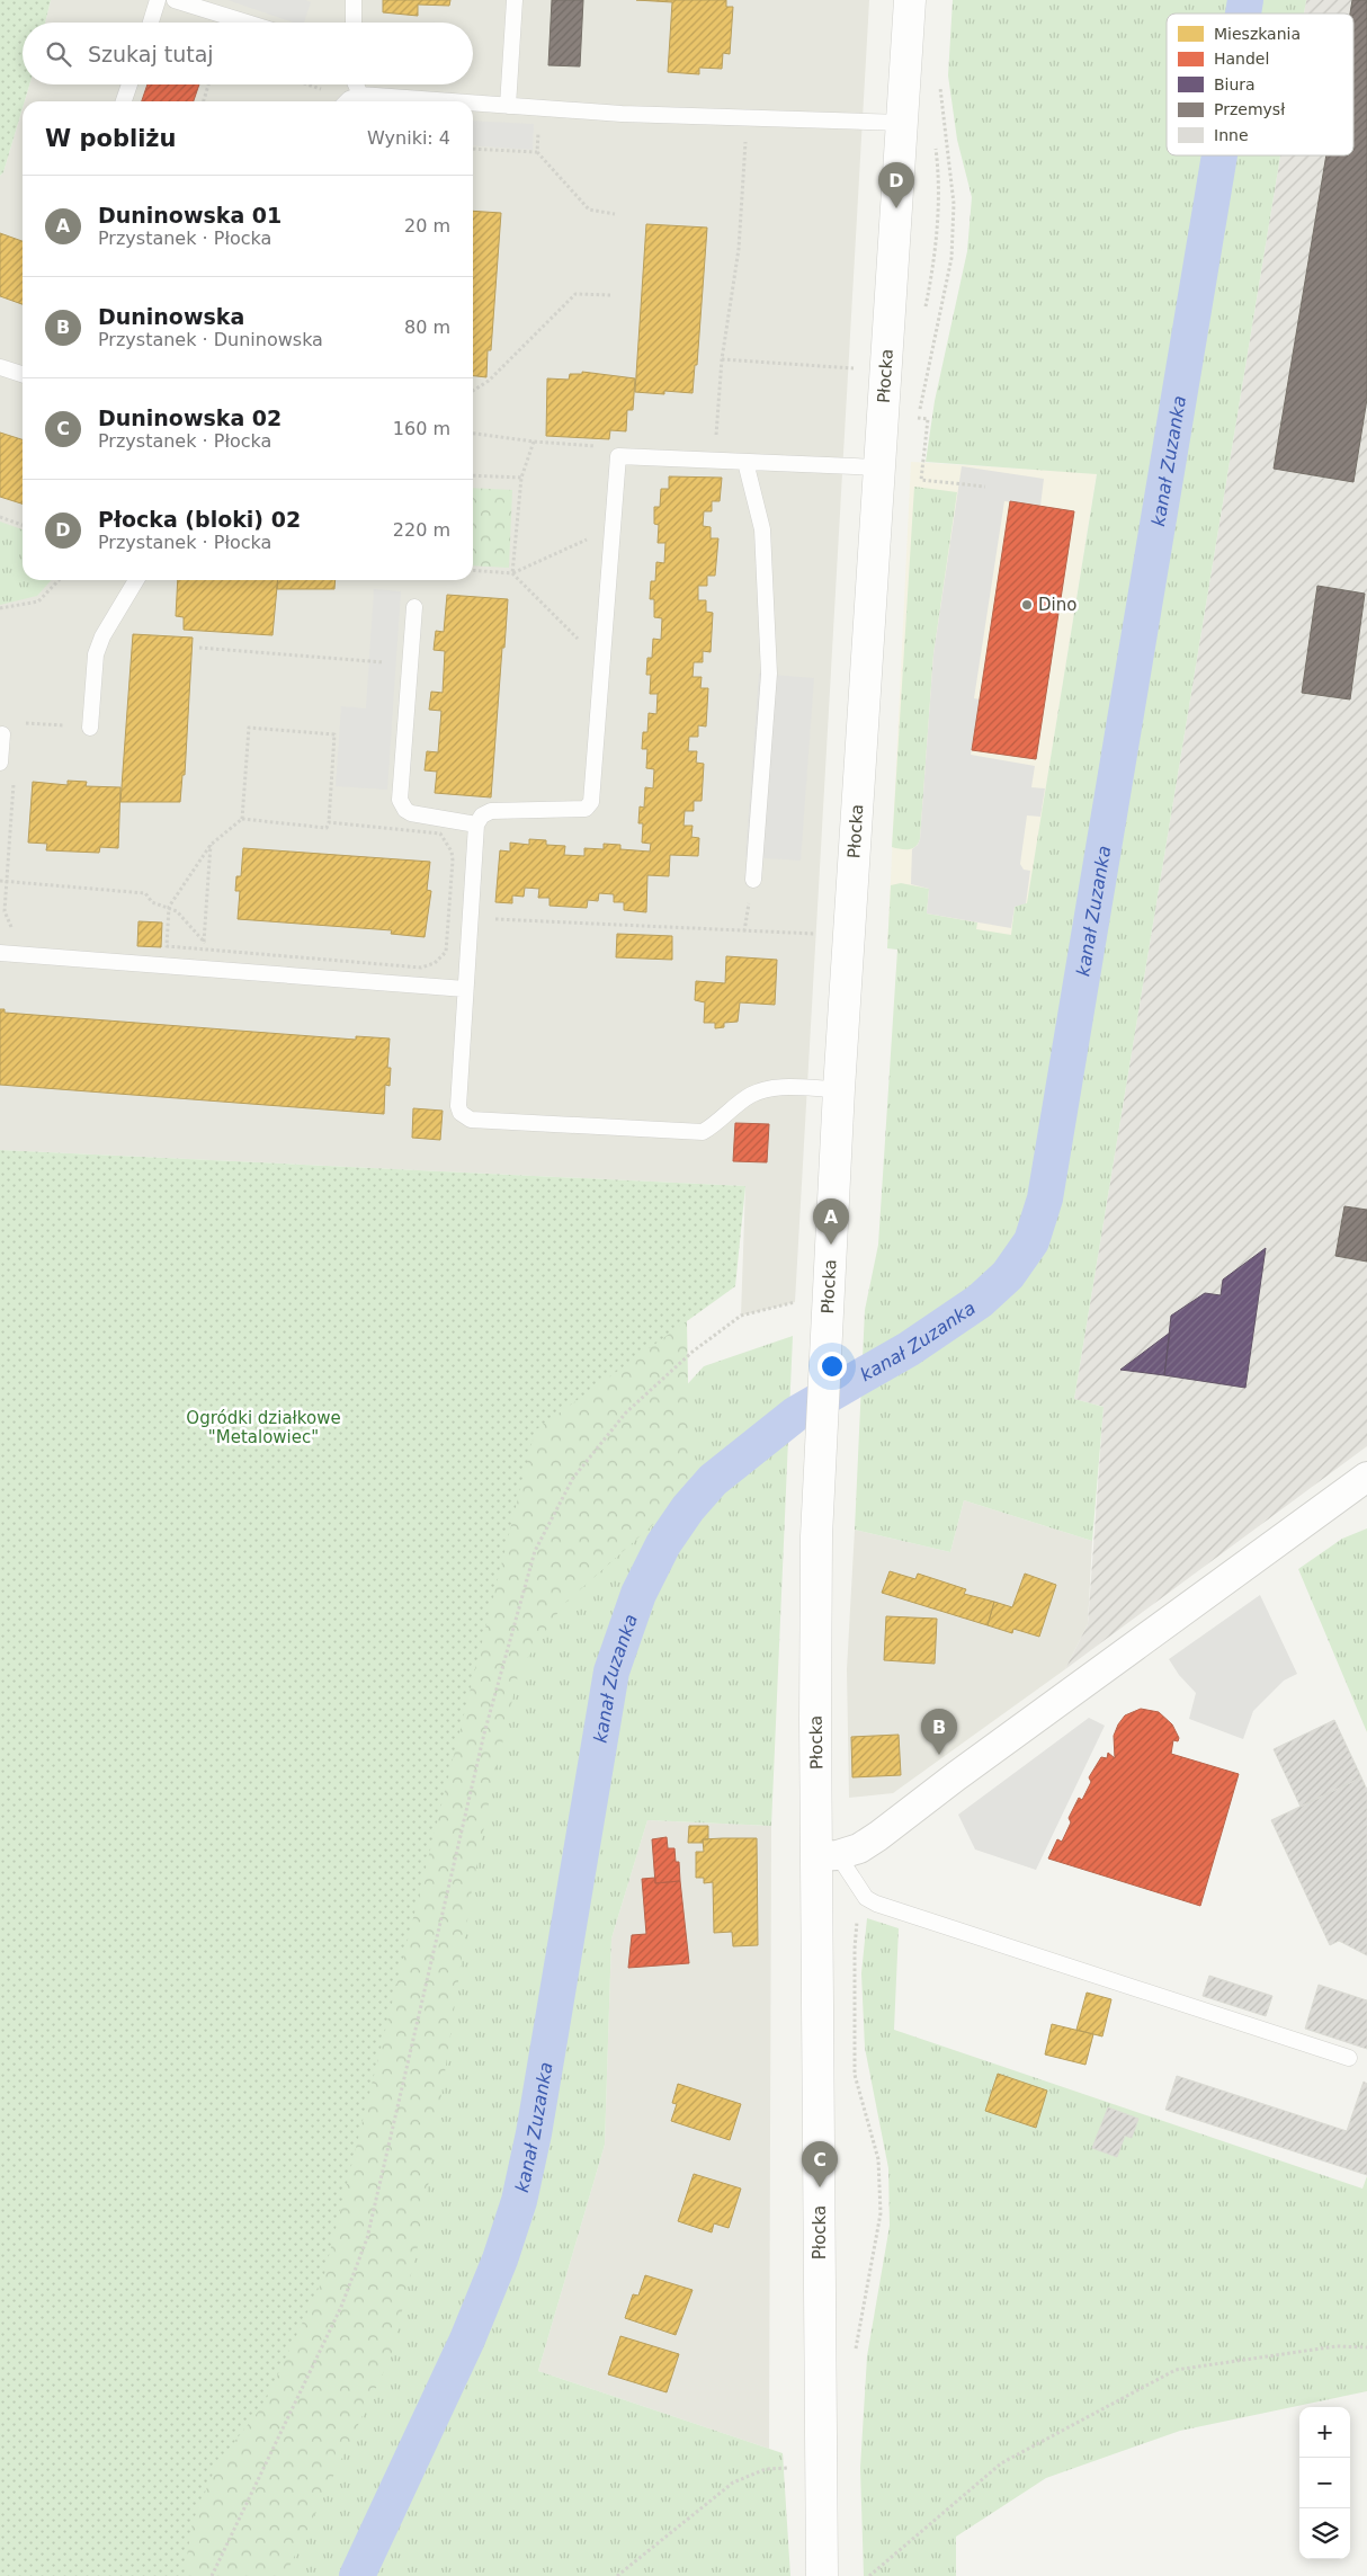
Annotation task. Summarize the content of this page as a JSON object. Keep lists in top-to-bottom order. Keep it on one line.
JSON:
{"streets":{"street":["Płocka"]},"water":["kanał Zuzanka"],"parks":["Ogródki działkowe \"Metalowiec\""],"places":["Dino"],"legend":["Mieszkania","Handel","Biura","Przemysł","Inne"],"page":{"search":"Szukaj tutaj","heading":["W pobliżu","Wyniki: 4"],"pins":["D","A","B","C"],"list":[{"mark":"A","name":"Duninowska 01","note":"Przystanek · Płocka","value":"20 m"},{"mark":"B","name":"Duninowska","note":"Przystanek · Duninowska","value":"80 m"},{"mark":"C","name":"Duninowska 02","note":"Przystanek · Płocka","value":"160 m"},{"mark":"D","name":"Płocka (bloki) 02","note":"Przystanek · Płocka","value":"220 m"}],"map_buttons":["+","−"]}}
